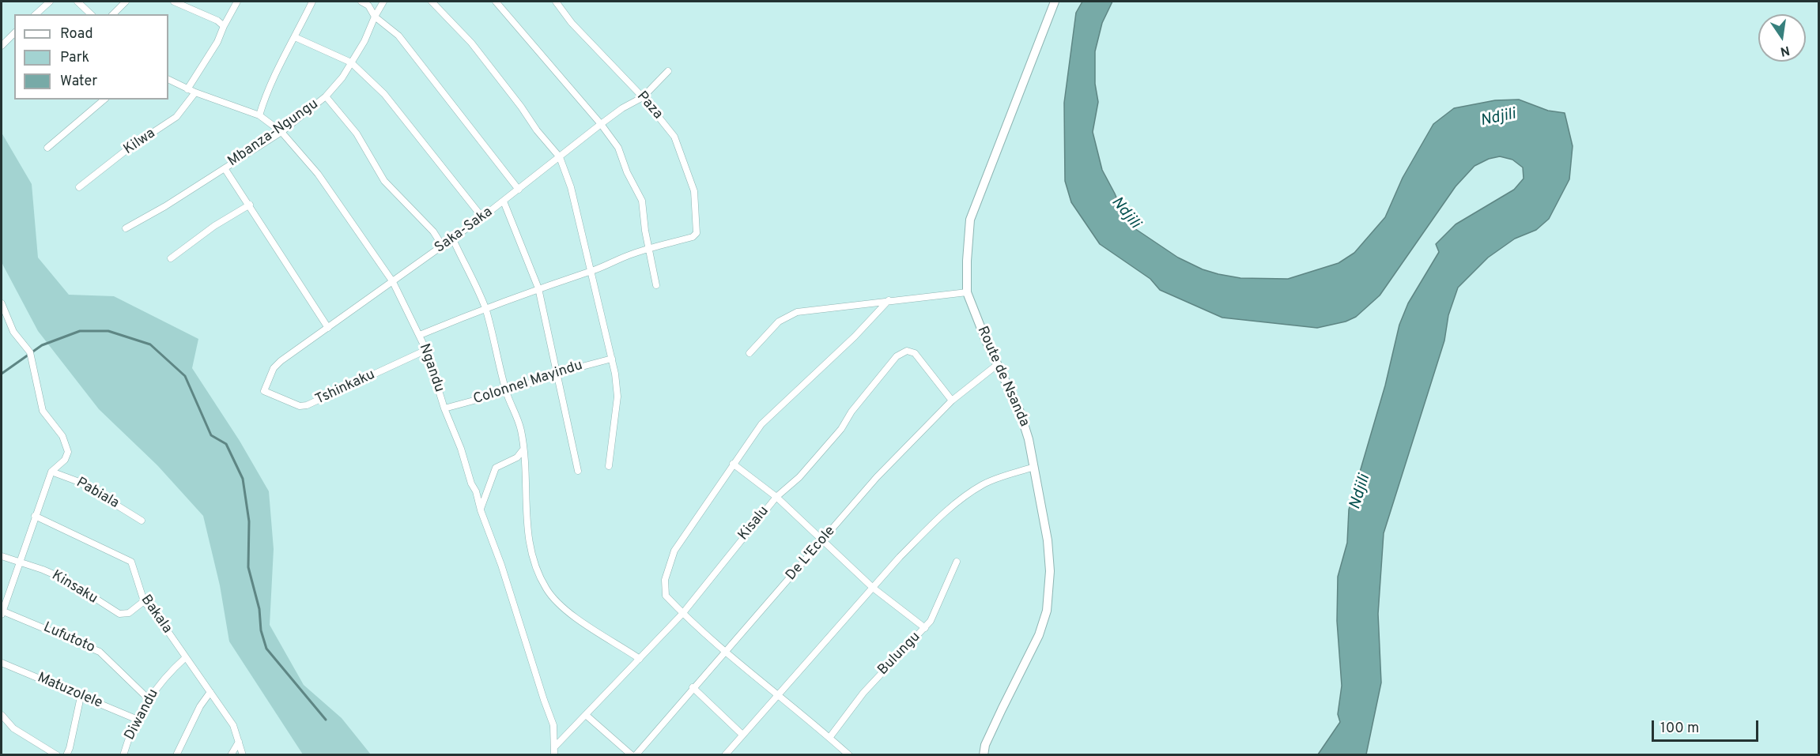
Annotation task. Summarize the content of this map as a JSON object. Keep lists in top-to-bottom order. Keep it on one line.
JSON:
{"streets":{"street":["Paza","Mbanza-Ngungu","Kilwa","Saka-Saka","Ngandu","Route de Nsanda","Colonnel Mayindu","Tshinkaku","Pabiala","Kisalu","De L'Ecole","Kinsaku","Bakala","Lufutoto","Bulungu","Matuzolele","Diwandu"]},"crossings":[["Paza","Saka-Saka"],["Mbanza-Ngungu","Ngandu"],["Kilwa","Ngandu"],["Saka-Saka","Ngandu"],["Saka-Saka","Tshinkaku"],["Ngandu","Colonnel Mayindu"],["Ngandu","Tshinkaku"],["Ngandu","Kisalu"],["Route de Nsanda","De L'Ecole"],["Kisalu","De L'Ecole"],["Kinsaku","Bakala"],["Bakala","Diwandu"],["Lufutoto","Diwandu"],["Matuzolele","Diwandu"]],"water":["Ndjili"],"legend":["Road","Park","Water"],"scale_bar":"100 m","north":"bottom"}
